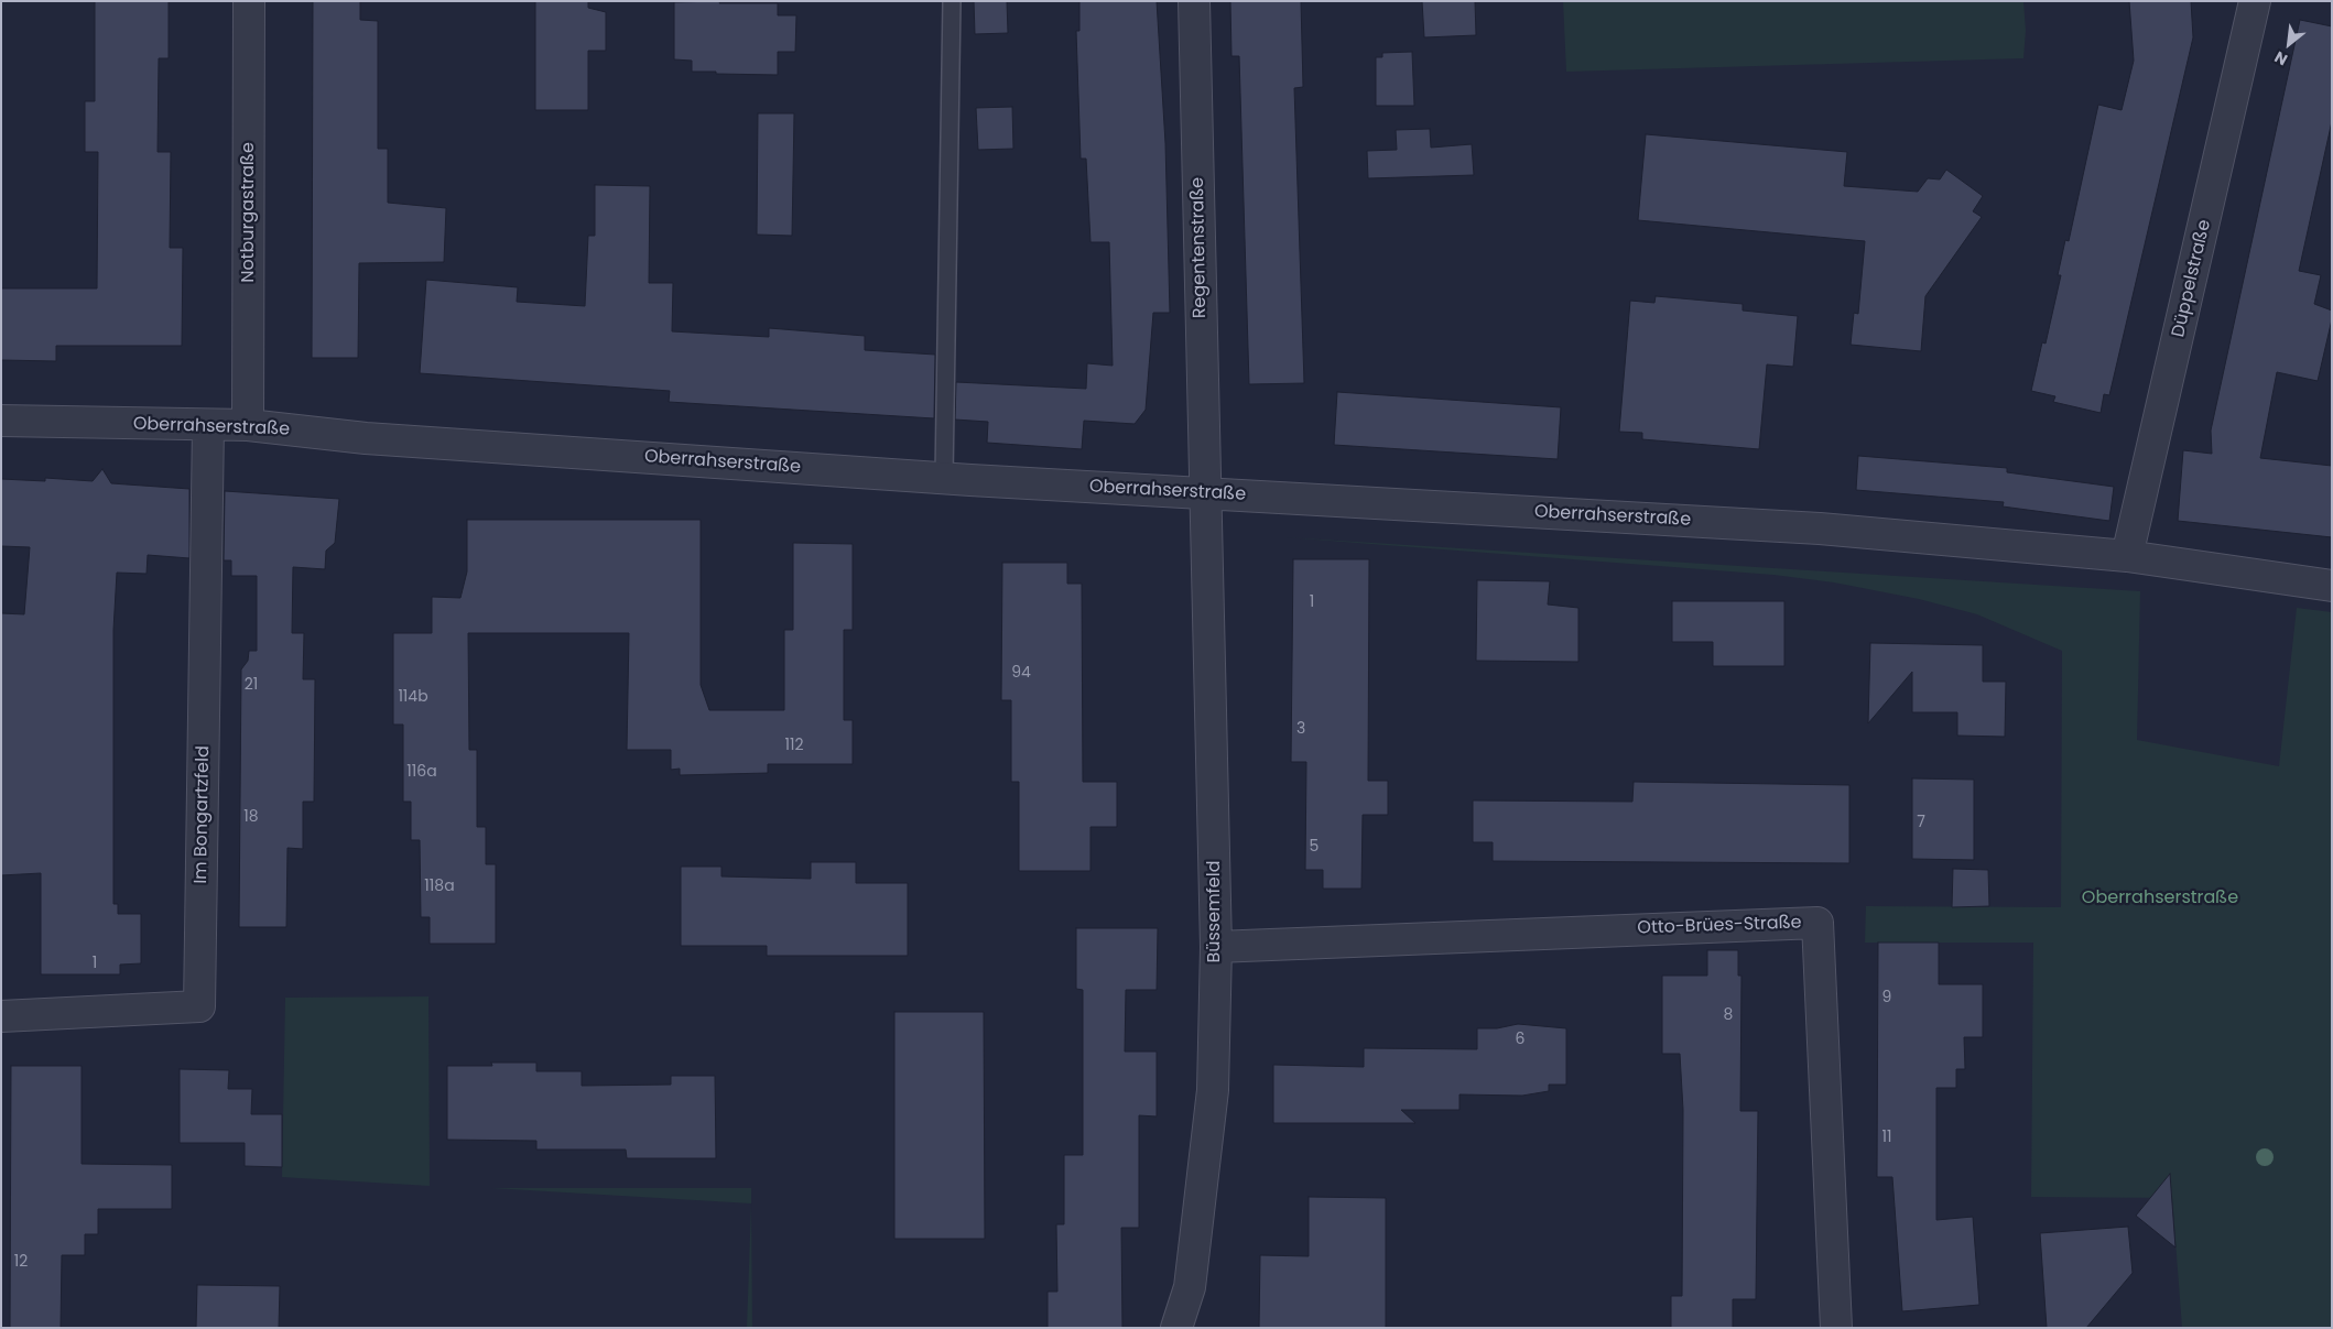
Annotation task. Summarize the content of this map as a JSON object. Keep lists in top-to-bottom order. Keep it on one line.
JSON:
{"streets":{"street":["Notburgastraße","Regentenstraße","Düppelstraße","Oberrahserstraße","Im Bongartzfeld","Büssemfeld","Otto-Brües-Straße"]},"crossings":[["Notburgastraße","Oberrahserstraße"],["Regentenstraße","Oberrahserstraße"],["Regentenstraße","Büssemfeld"],["Düppelstraße","Oberrahserstraße"],["Oberrahserstraße","Im Bongartzfeld"],["Oberrahserstraße","Büssemfeld"],["Büssemfeld","Otto-Brües-Straße"]],"parks":["Oberrahserstraße"],"house_numbers":["1","94","21","114b","3","112","116a","18","7","5","118a","1","9","8","6","11","12"],"north":"bottom left"}
